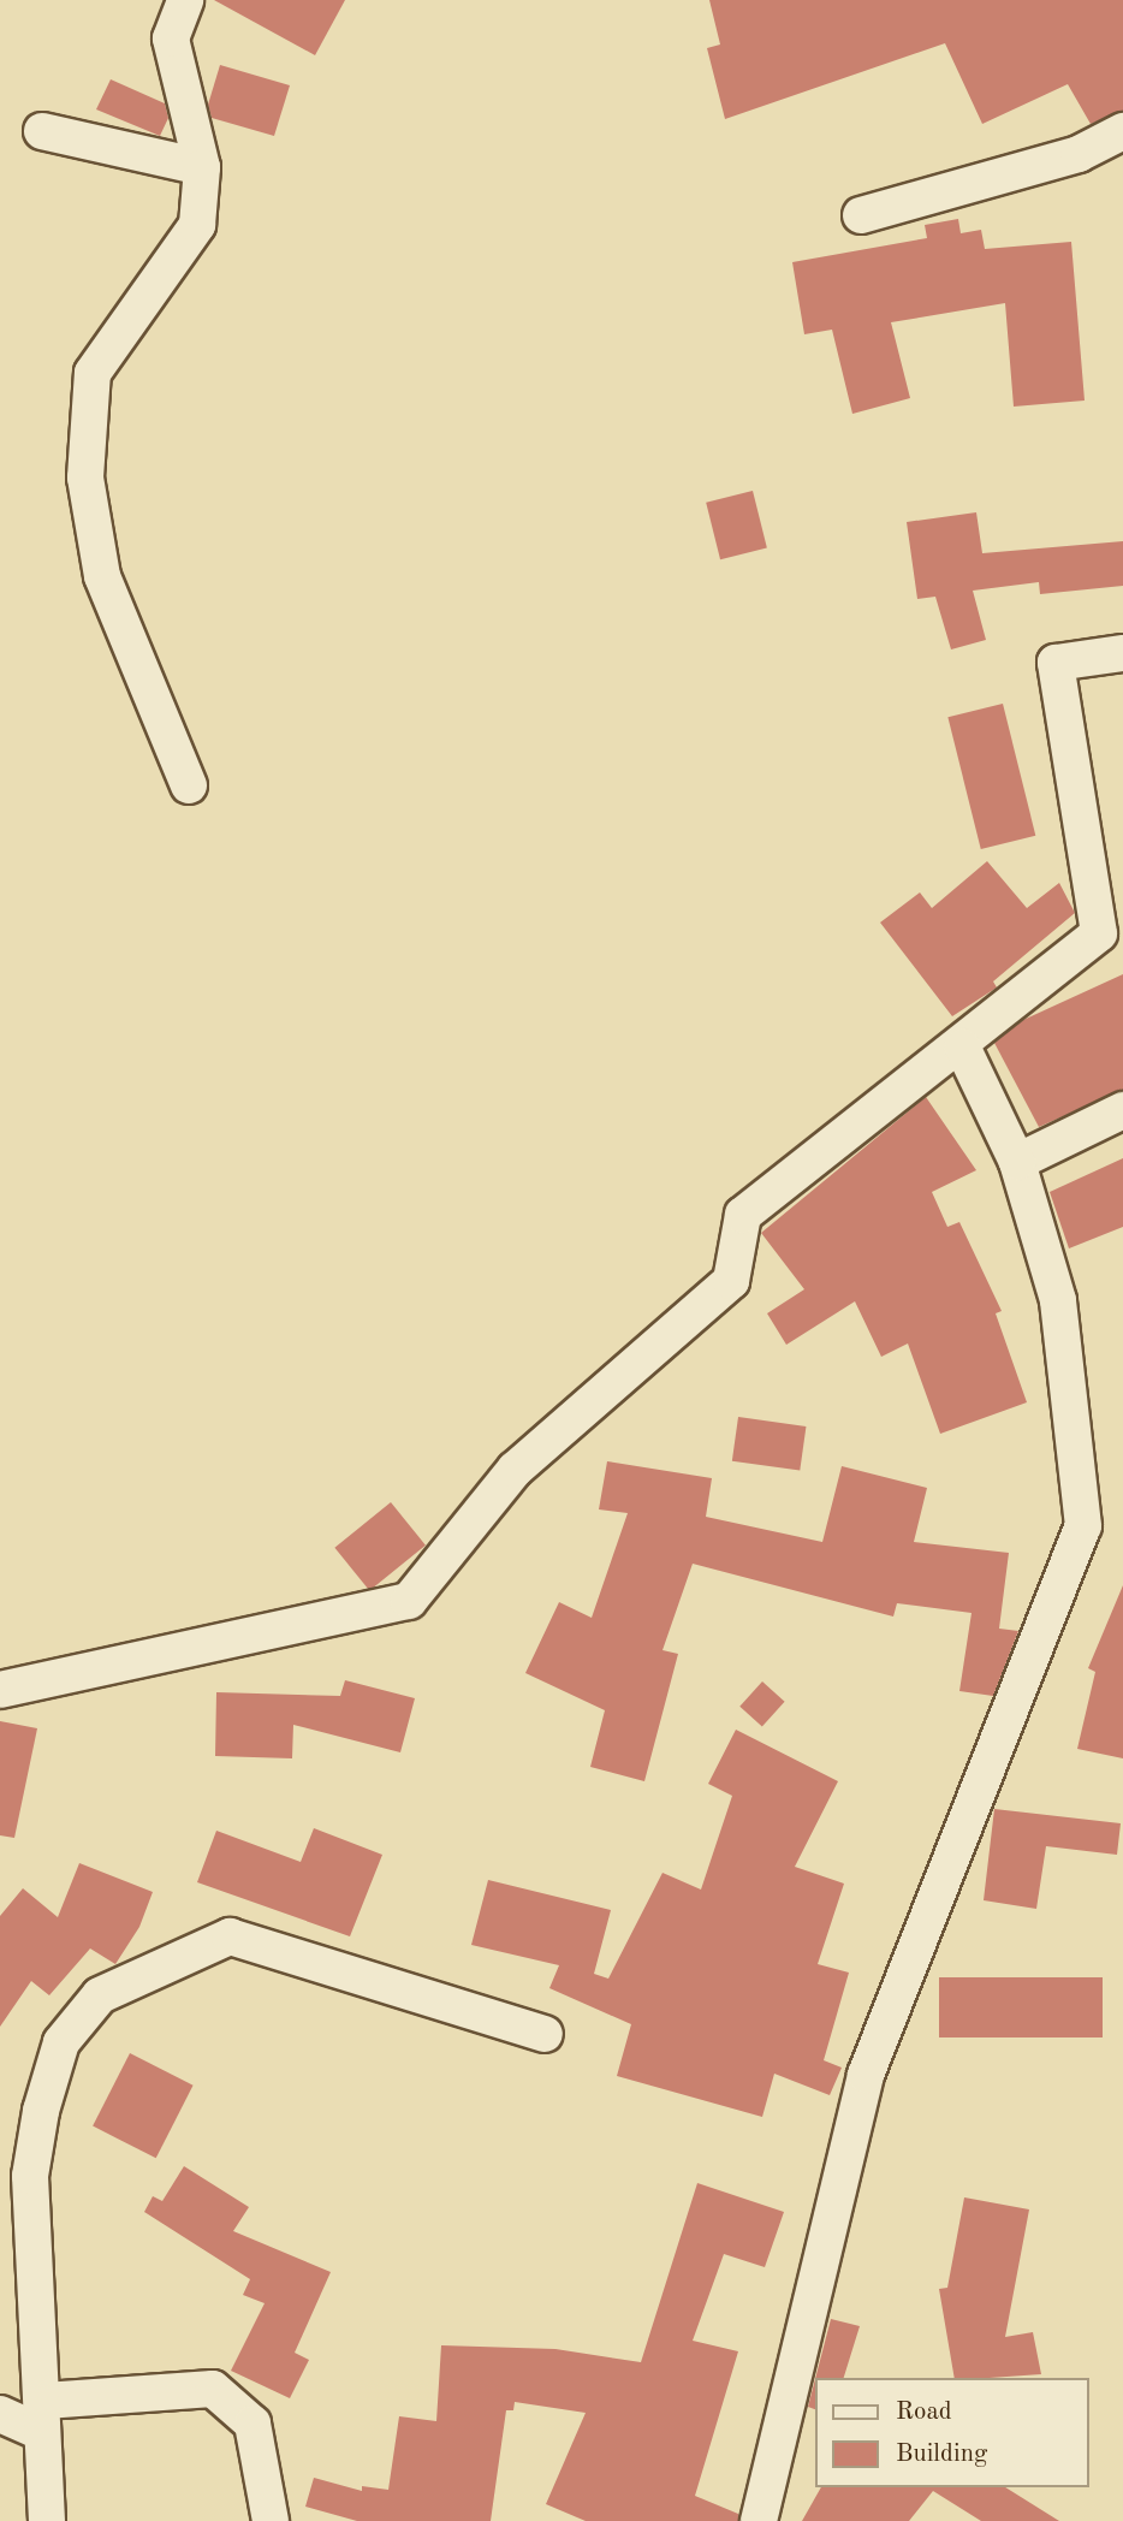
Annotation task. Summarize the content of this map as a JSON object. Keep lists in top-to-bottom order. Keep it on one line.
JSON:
{"legend":["Road","Building"]}
